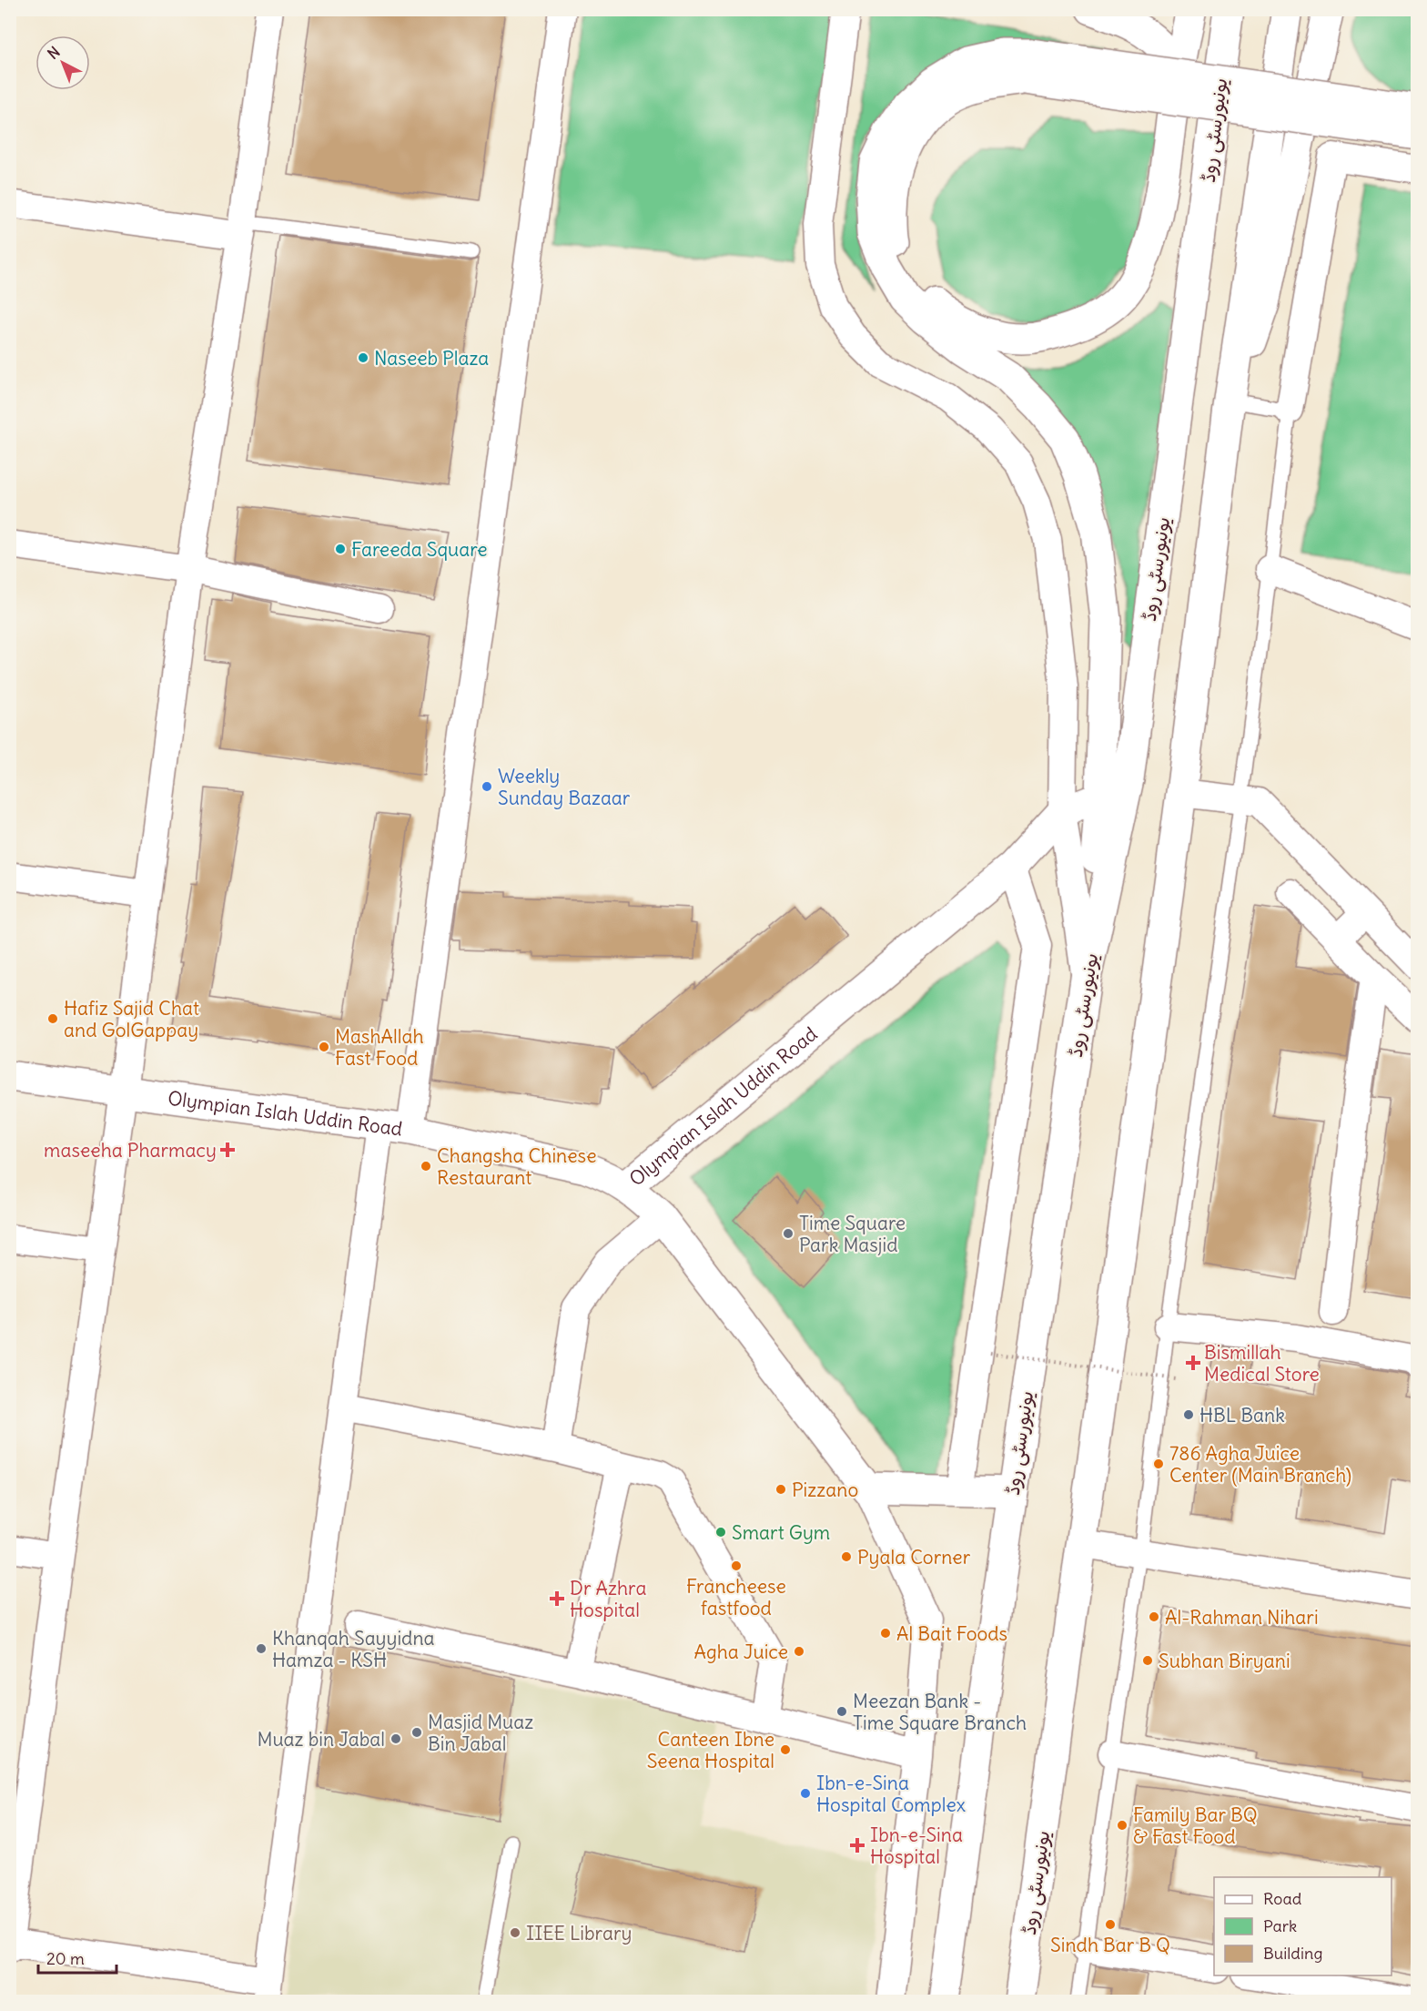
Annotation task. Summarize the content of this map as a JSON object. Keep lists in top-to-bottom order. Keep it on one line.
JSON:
{"streets":{"main road":["یونیورسٹی روڈ","Olympian Islah Uddin Road"]},"crossings":[["یونیورسٹی روڈ","Olympian Islah Uddin Road"]],"places":{"other":["Naseeb Plaza","Fareeda Square","Weekly Sunday Bazaar","Hafiz Sajid Chat and GolGappay","MashAllah Fast Food","Changsha Chinese Restaurant","Time Square Park Masjid","HBL Bank","786 Agha Juice Center (Main Branch)","Pizzano","Smart Gym","Pyala Corner","Francheese fastfood","Al-Rahman Nihari","Al Bait Foods","Khanqah Sayyidna Hamza - KSH","Agha Juice","Subhan Biryani","Meezan Bank - Time Square Branch","Masjid Muaz Bin Jabal","Muaz bin Jabal","Canteen Ibne Seena Hospital","Ibn-e-Sina Hospital Complex","Family Bar BQ & Fast Food","Sindh Bar B Q","IIEE Library"],"health":["maseeha Pharmacy","Bismillah Medical Store","Dr Azhra Hospital","Ibn-e-Sina Hospital"]},"legend":["Road","Park","Building"],"scale_bar":"20 m","north":"top left"}
